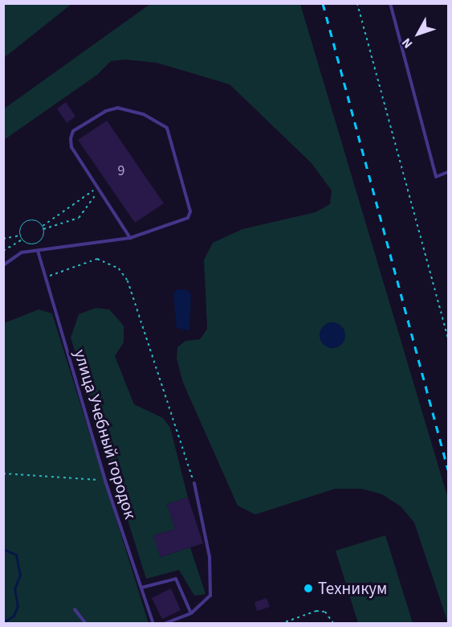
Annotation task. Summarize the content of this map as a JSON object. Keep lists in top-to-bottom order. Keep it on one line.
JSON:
{"streets":{"lane":["улица Учебный городок"]},"places":["Техникум"],"house_numbers":["9"],"north":"bottom left"}
